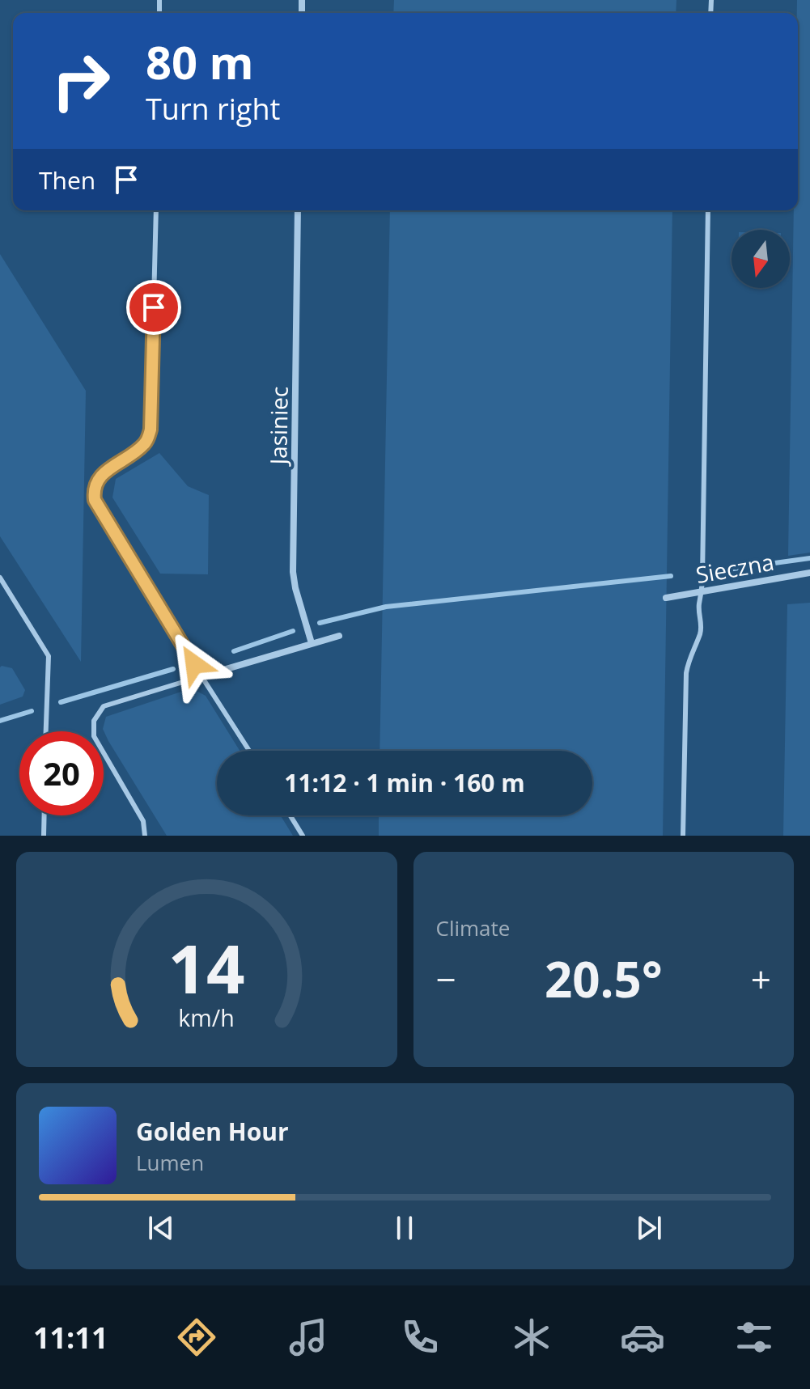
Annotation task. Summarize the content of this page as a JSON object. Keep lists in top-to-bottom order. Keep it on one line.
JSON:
{"streets":{"street":["Jasiniec","Sieczna"]},"north":"bottom","page":{"turn":["80 m","Turn right"],"then":"Then","limit":"20","trip":"11:12 · 1 min · 160 m","tile":"Climate","heat":["−","20.5°","+"],"song":["Golden Hour","Lumen"],"tabs":"11:11","gauge":["14","km/h"]}}
